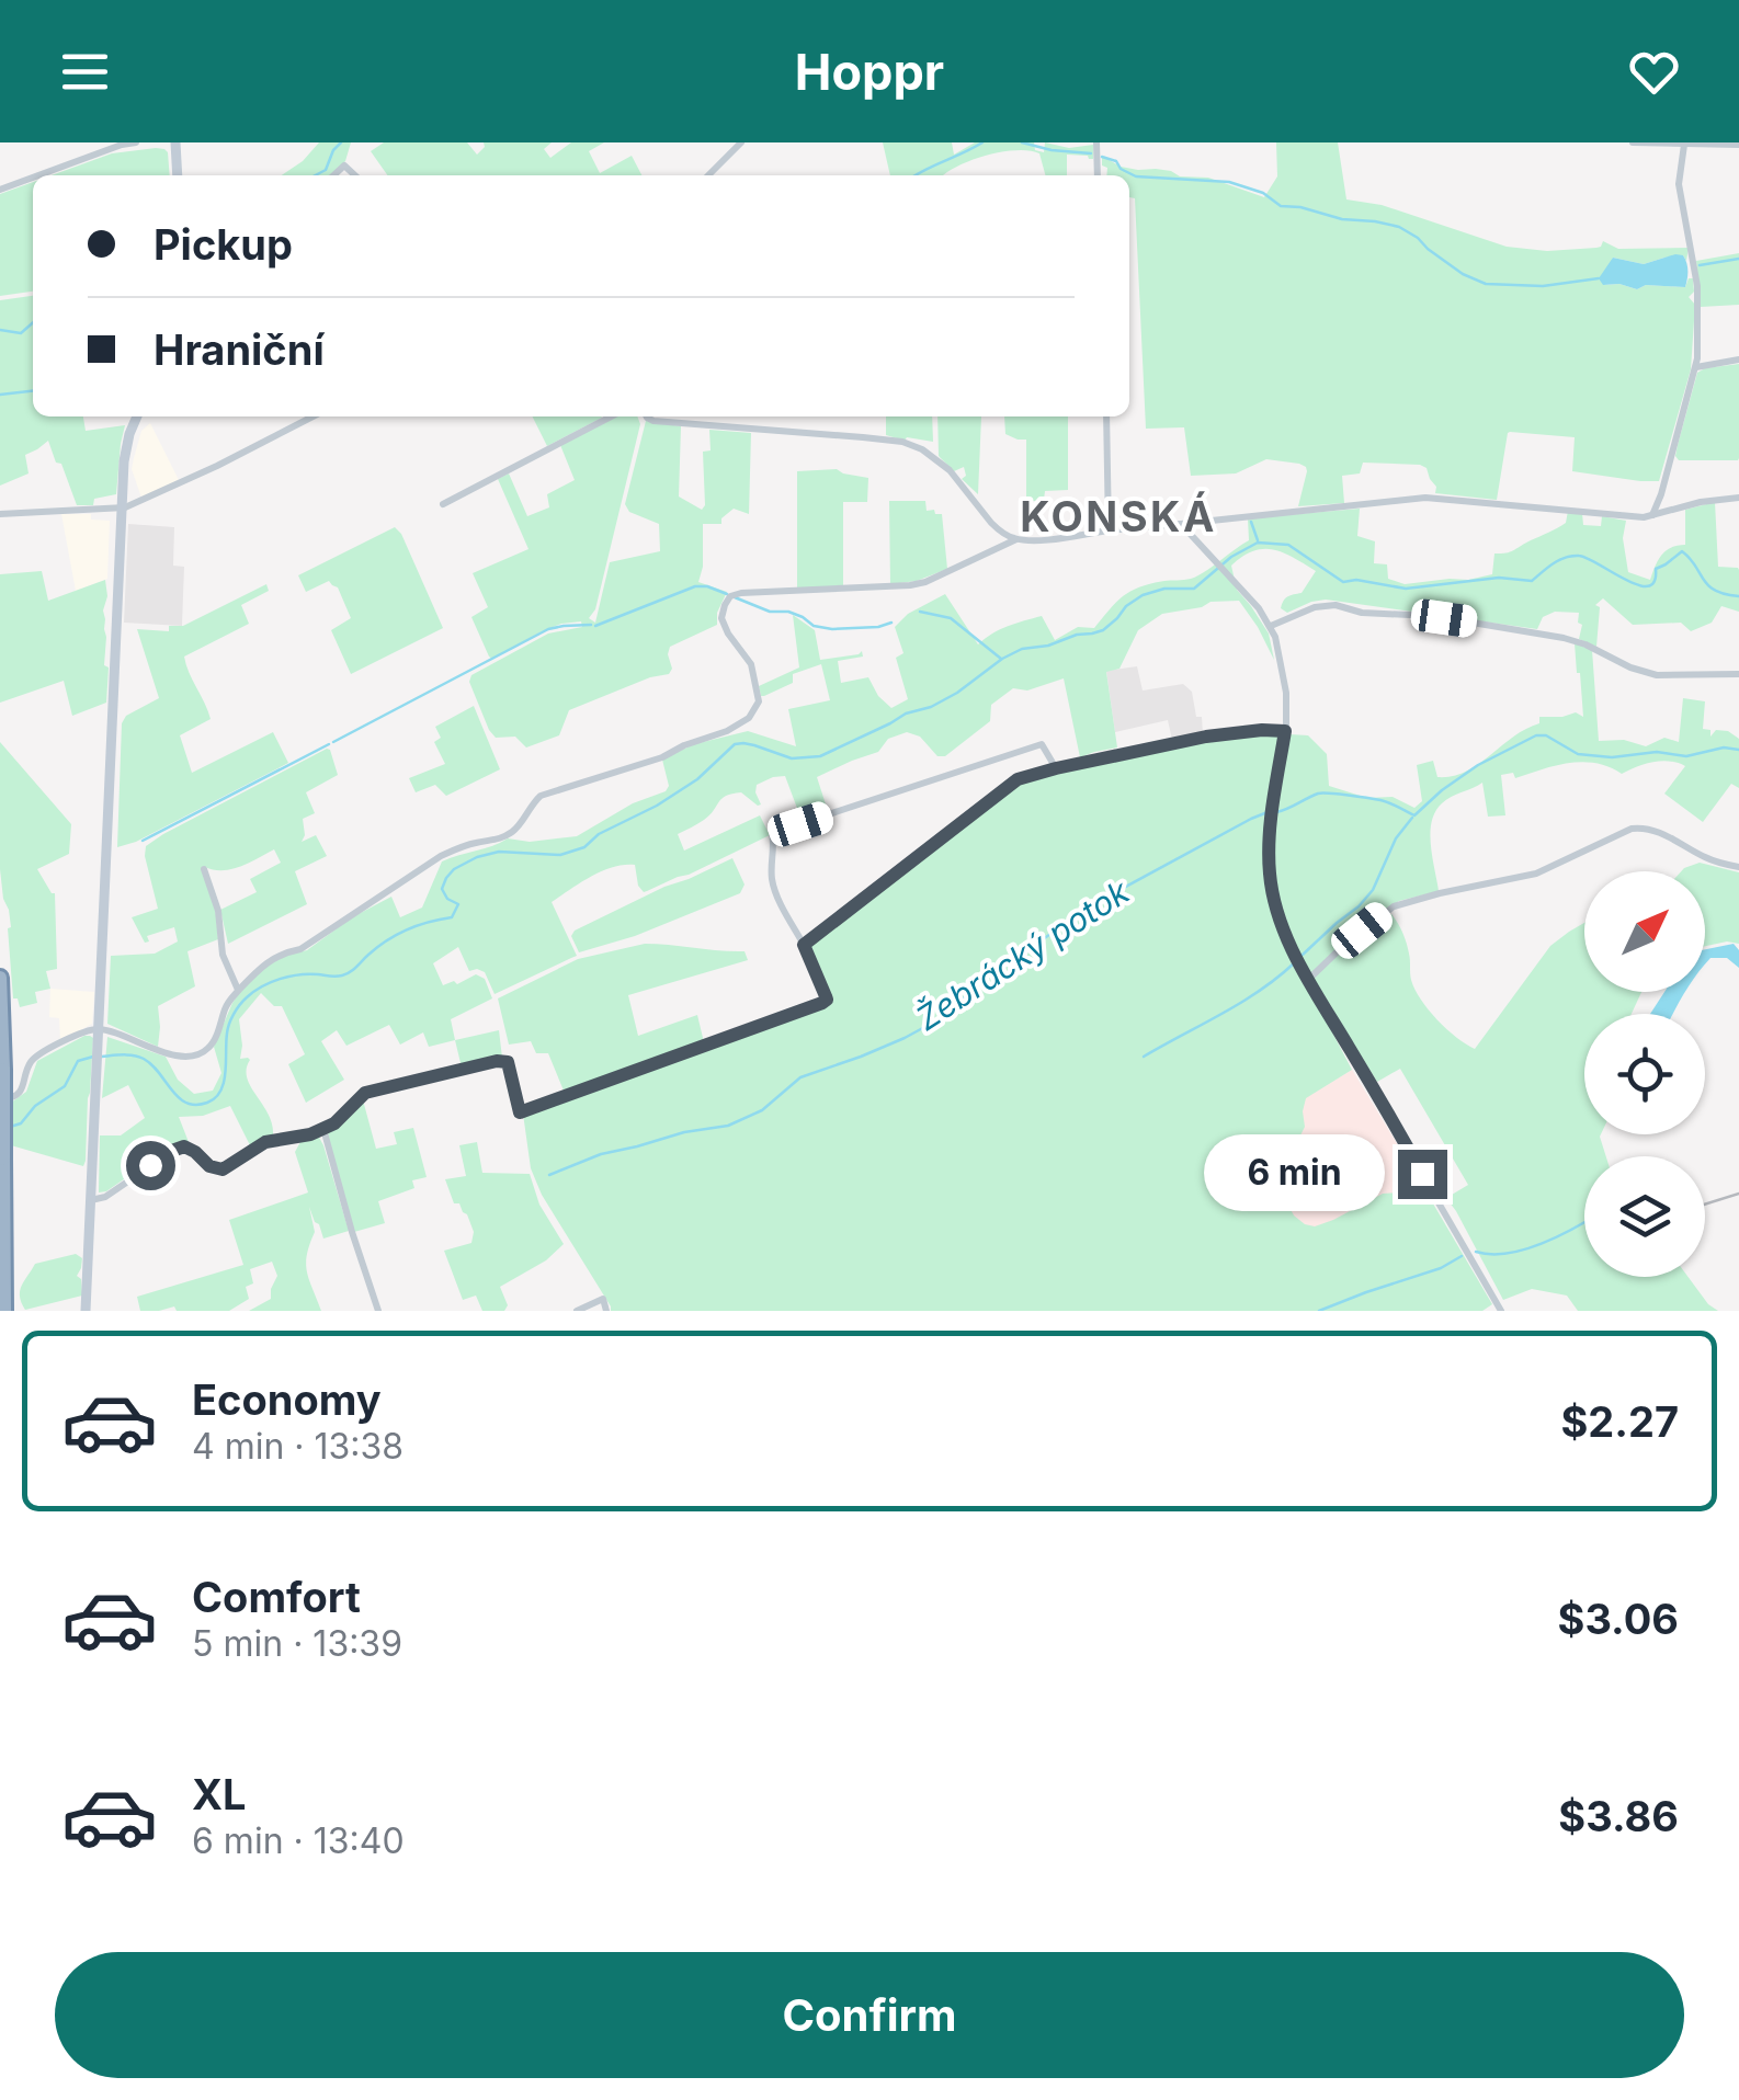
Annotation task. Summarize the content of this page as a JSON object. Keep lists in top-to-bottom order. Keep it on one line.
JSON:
{"districts":["KONSKÁ"],"water":["Žebrácký potok"],"north":"top right","page":{"header":"Hoppr","banner":["Pickup","Hraniční"],"bubble":"6 min","list":[{"name":"Economy","note":"4 min · 13:38","value":"$2.27"},{"name":"Comfort","note":"5 min · 13:39","value":"$3.06"},{"name":"XL","note":"6 min · 13:40","value":"$3.86"}],"buttons":"Confirm"}}
